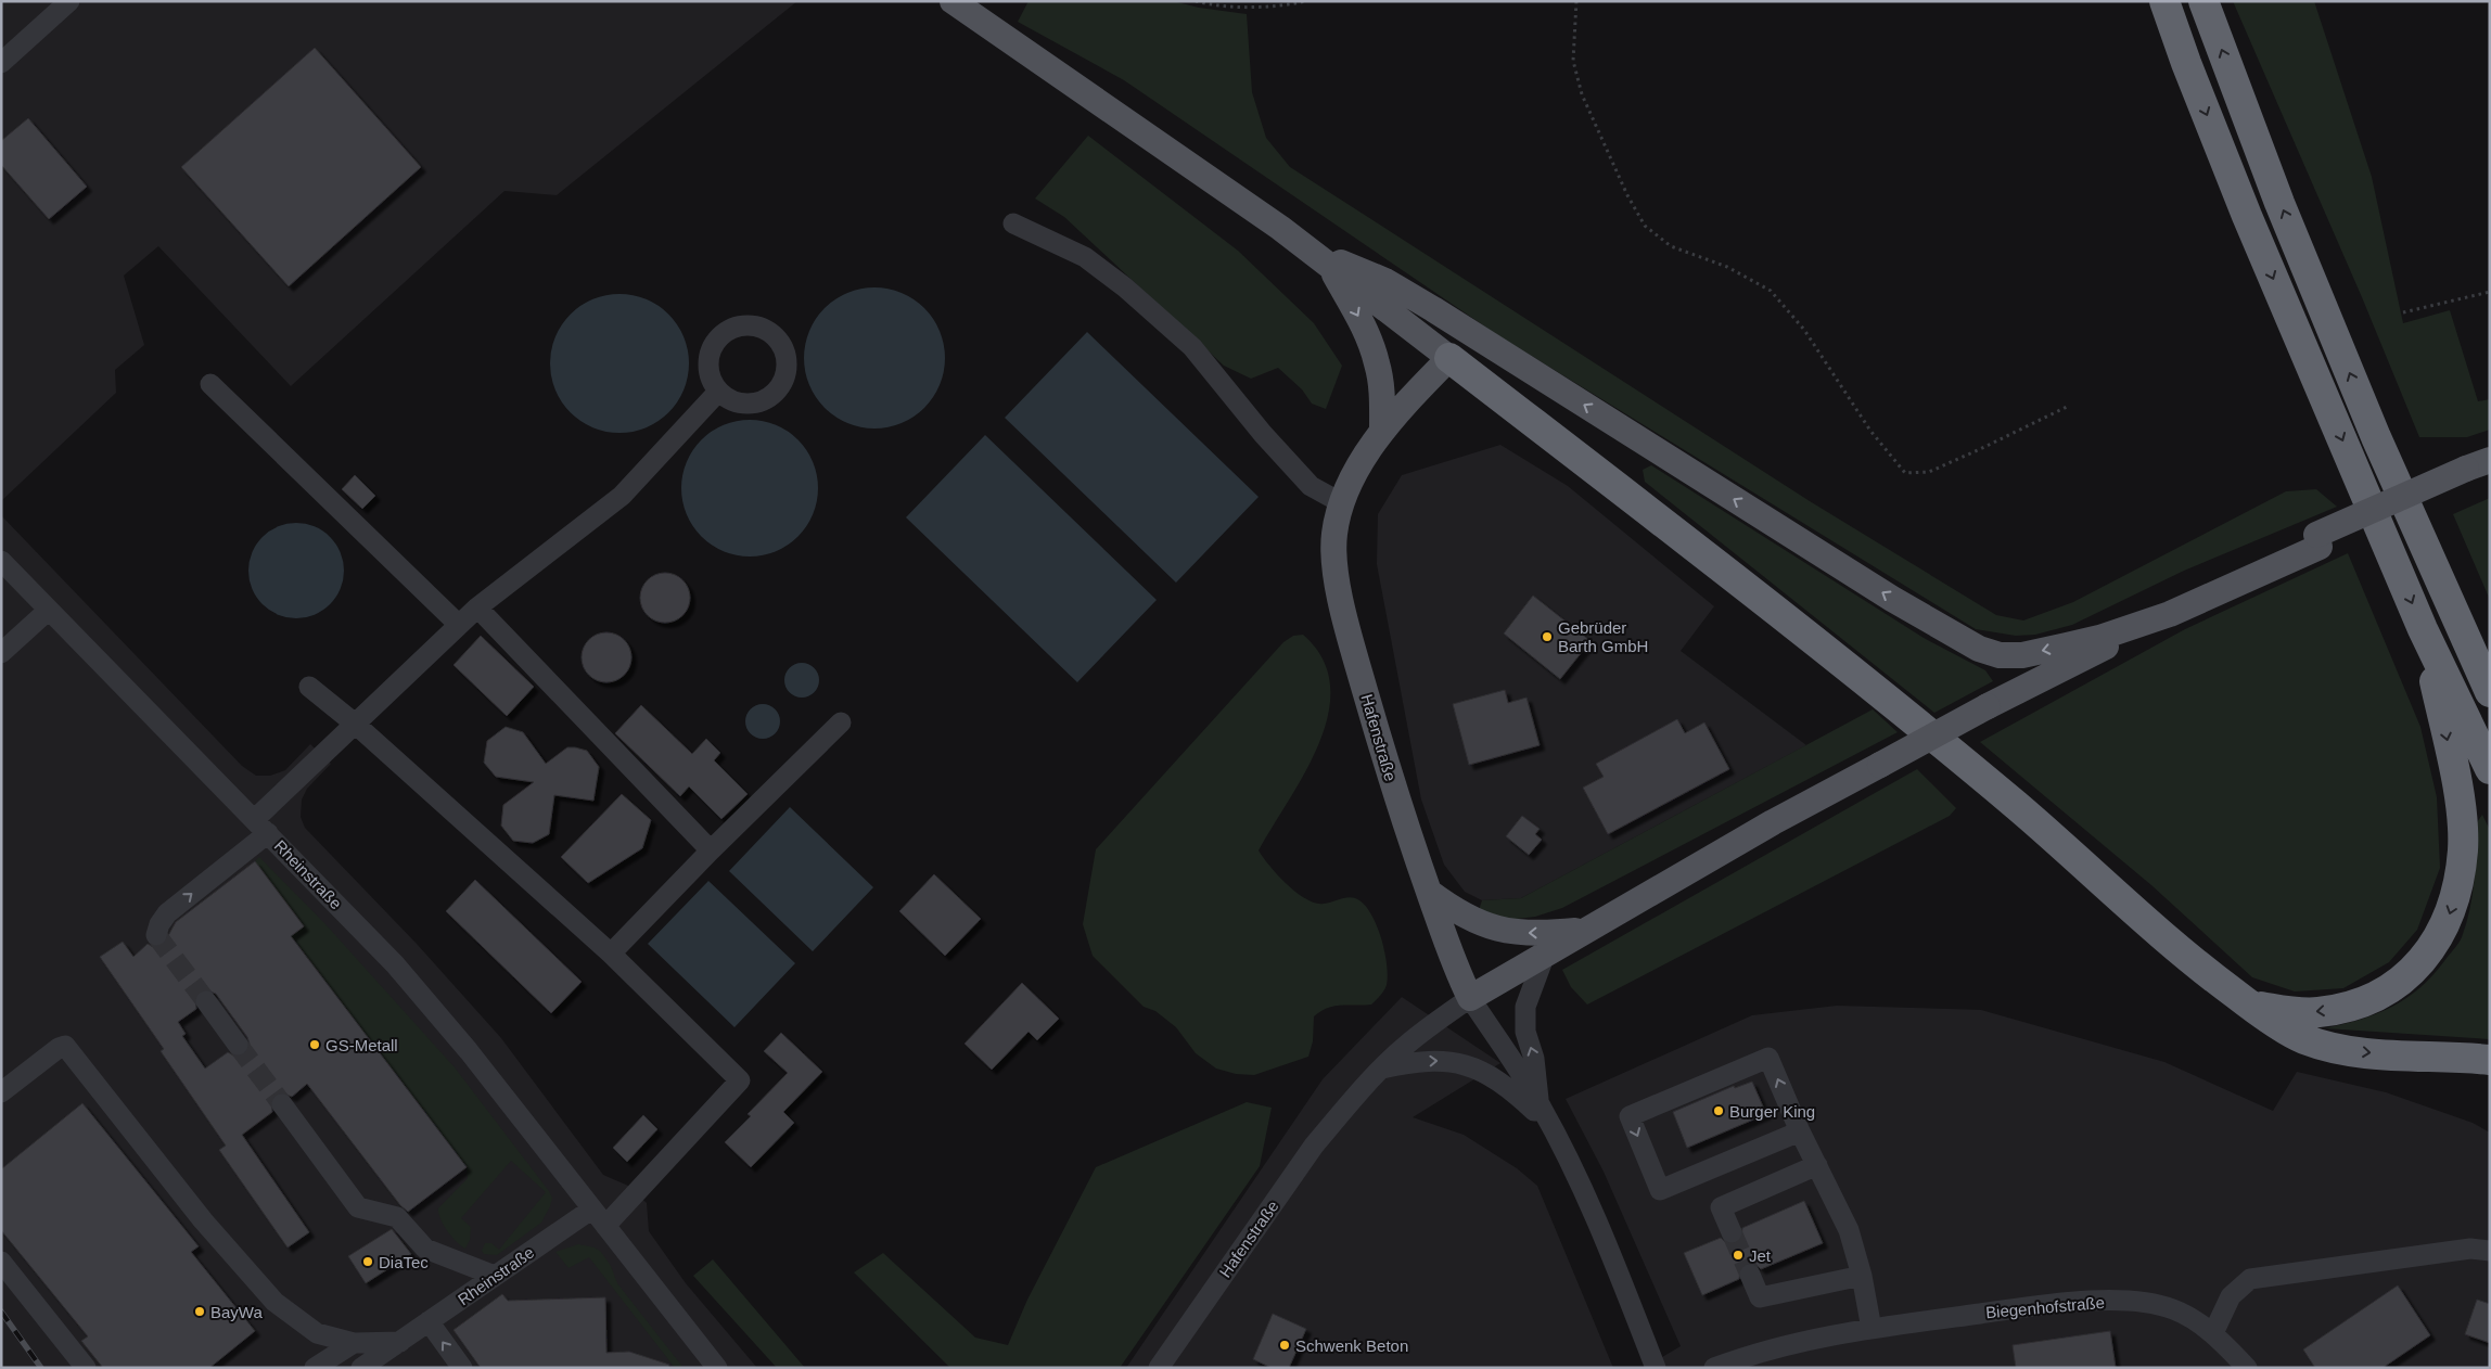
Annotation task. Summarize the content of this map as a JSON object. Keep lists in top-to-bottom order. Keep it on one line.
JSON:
{"streets":{"main road":["Hafenstraße"],"street":["Rheinstraße","Biegenhofstraße"]},"places":["Gebrüder Barth GmbH","GS-Metall","Burger King","Jet","DiaTec","BayWa","Schwenk Beton"]}
